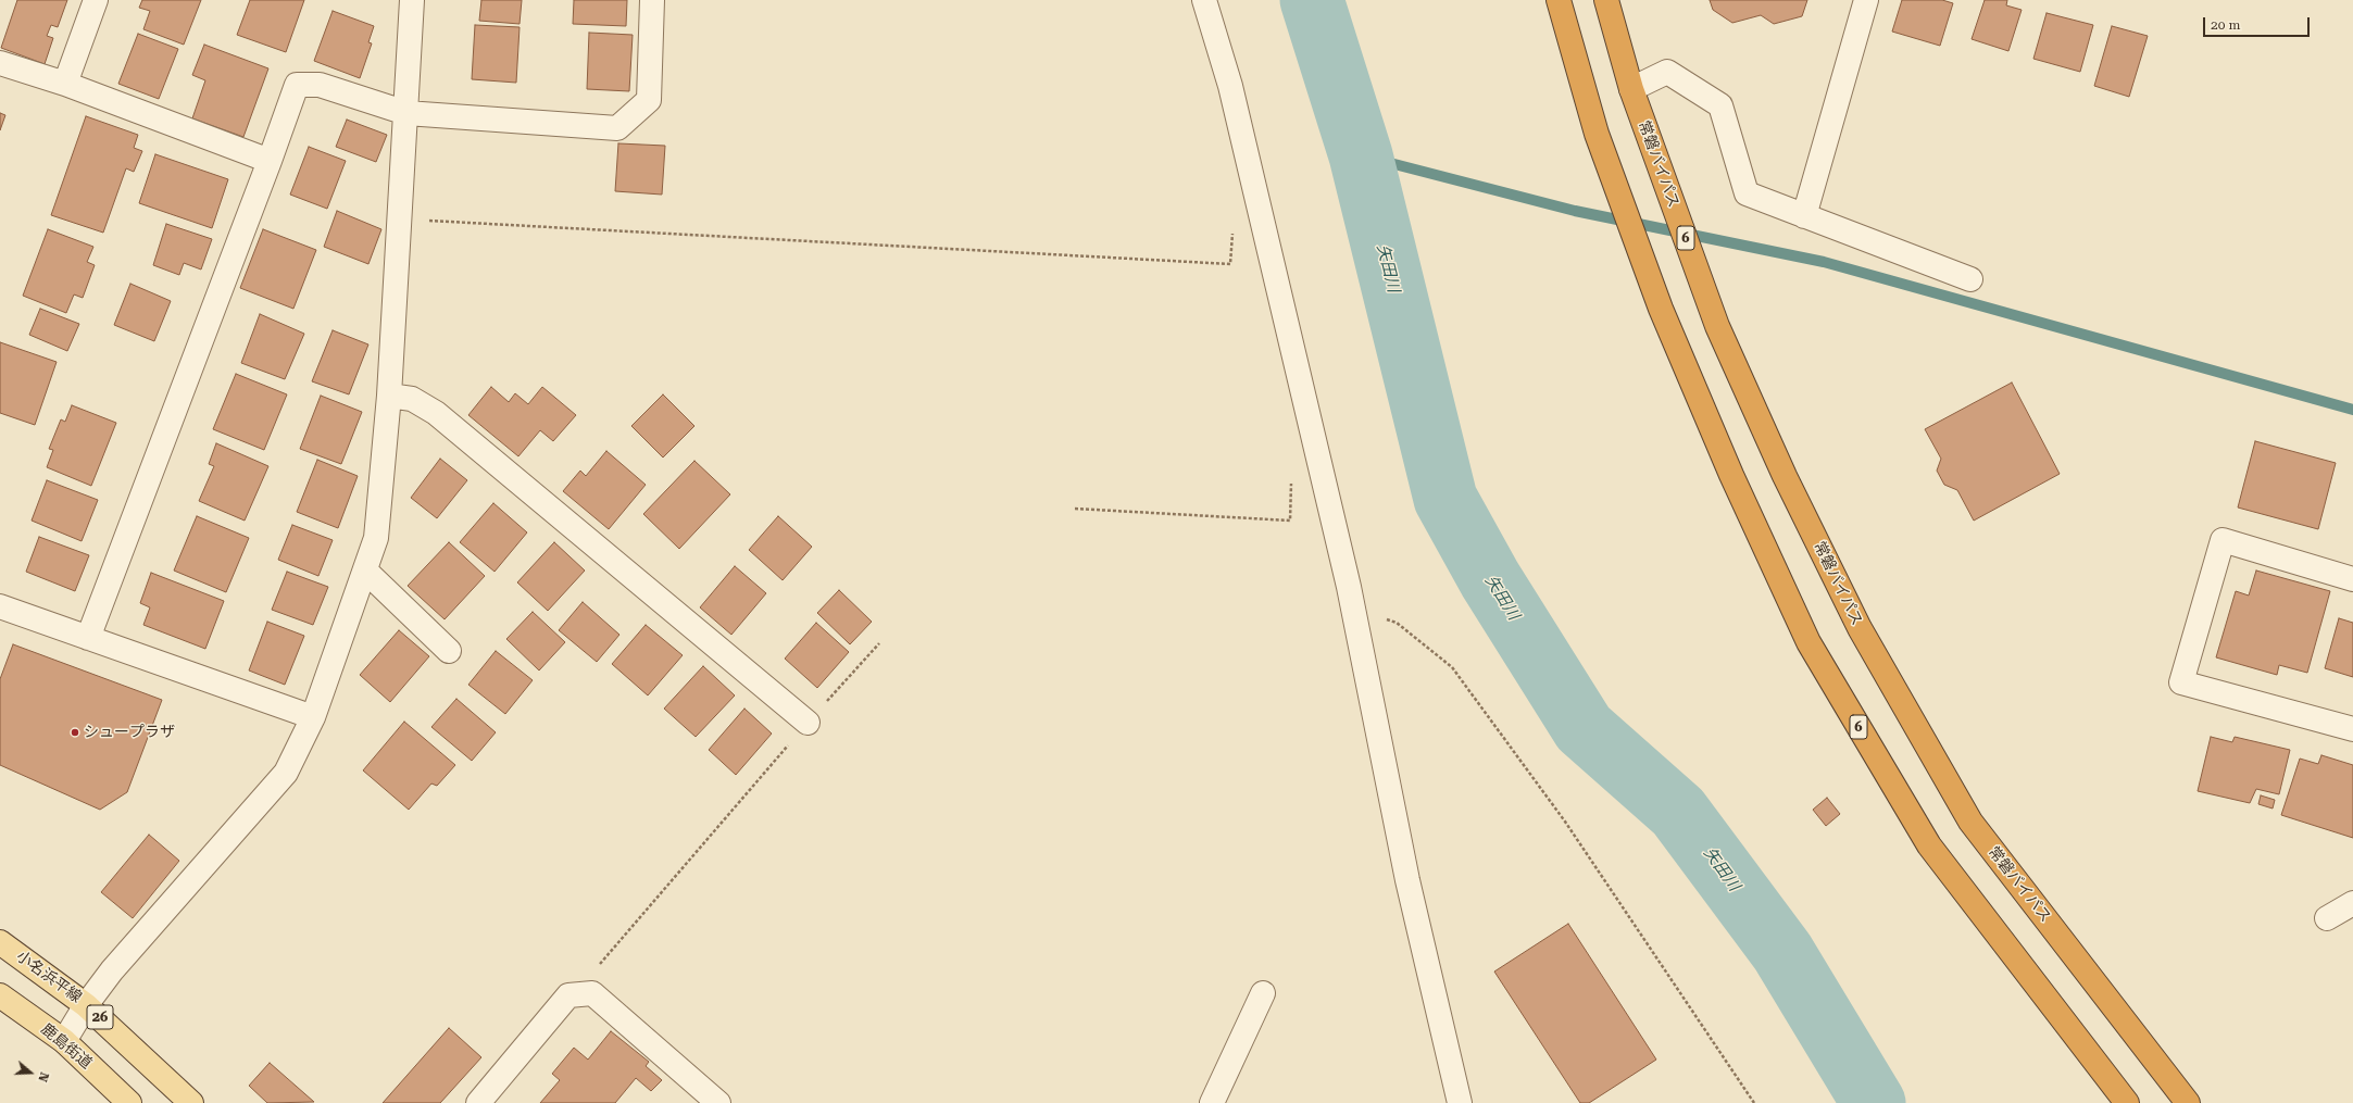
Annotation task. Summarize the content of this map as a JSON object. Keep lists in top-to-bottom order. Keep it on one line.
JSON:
{"streets":{"highway":["常磐バイパス","6"],"main road":["小名浜平線","26","鹿島街道"]},"water":["矢田川"],"places":["シュープラザ"],"scale_bar":"20 m","north":"right"}
